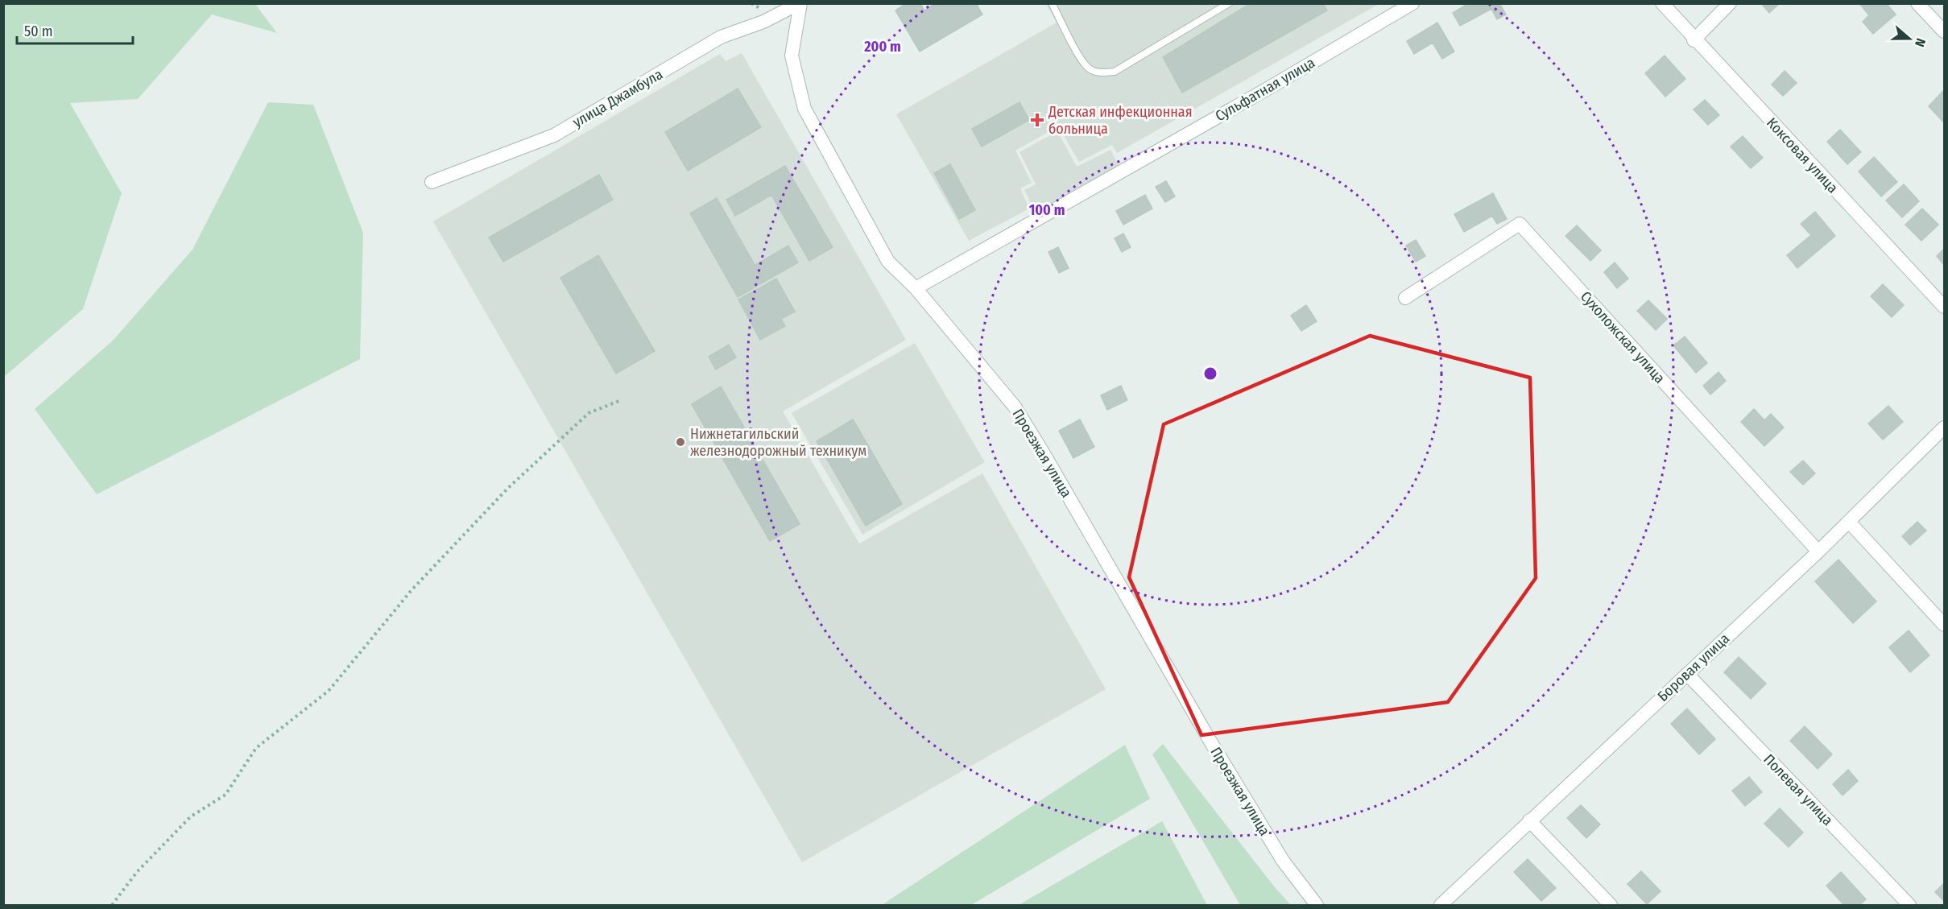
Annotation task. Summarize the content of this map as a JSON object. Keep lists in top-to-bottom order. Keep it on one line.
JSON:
{"streets":{"street":["Сульфатная улица","улица Джамбула","Коксовая улица","Сухоложская улица","Проезжая улица","Боровая улица","Полевая улица"]},"crossings":[["Сульфатная улица","Проезжая улица"],["улица Джамбула","Проезжая улица"],["Сухоложская улица","Боровая улица"],["Боровая улица","Полевая улица"]],"places":{"health":["Детская инфекционная больница"],"other":["Нижнетагильский железнодорожный техникум"]},"scale_bar":"50 m","north":"right","rings":["200 m","100 m"]}
